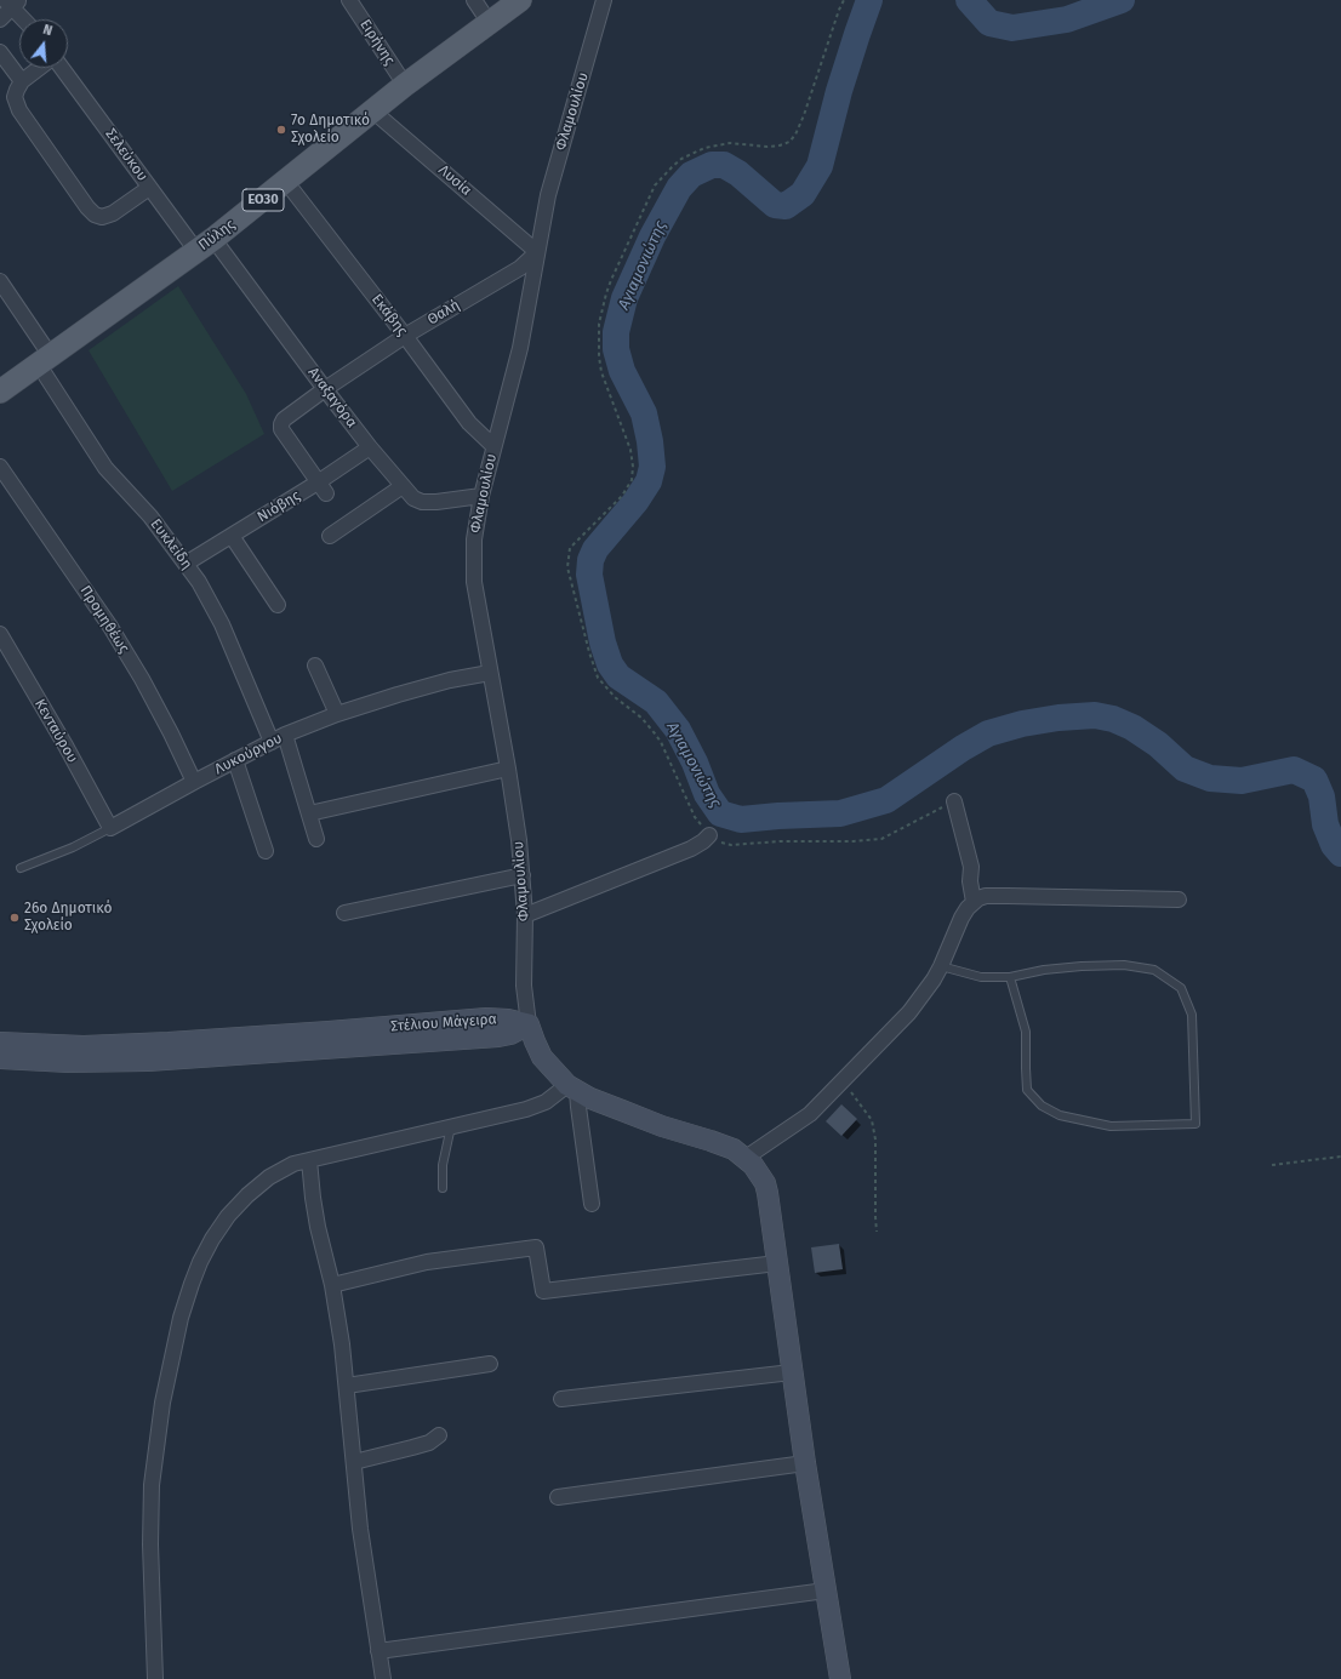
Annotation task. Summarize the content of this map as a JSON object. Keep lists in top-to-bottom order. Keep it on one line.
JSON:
{"streets":{"main road":["ΕΟ30","Πύλης","Στέλιου Μάγειρα"],"street":["Ειρήνης","Φλαμουλίου","Σελεύκου","Λυσία","Θαλή","Εκάβης","Αναξαγόρα","Νιόβης","Ευκλείδη","Προμηθέως","Κενταύρου","Λυκούργου"]},"crossings":[["Ειρήνης","Πύλης"],["Φλαμουλίου","Λυσία"],["Φλαμουλίου","Θαλή"],["Φλαμουλίου","Εκάβης"],["Φλαμουλίου","Αναξαγόρα"],["Φλαμουλίου","Λυκούργου"],["Φλαμουλίου","Στέλιου Μάγειρα"],["Σελεύκου","Πύλης"],["Σελεύκου","Αναξαγόρα"],["Λυσία","Πύλης"],["Λυσία","Θαλή"],["Πύλης","Εκάβης"],["Πύλης","Αναξαγόρα"],["Πύλης","Ευκλείδη"],["Θαλή","Εκάβης"],["Θαλή","Αναξαγόρα"],["Θαλή","Νιόβης"],["Αναξαγόρα","Νιόβης"],["Νιόβης","Ευκλείδη"],["Ευκλείδη","Λυκούργου"],["Προμηθέως","Λυκούργου"],["Κενταύρου","Λυκούργου"]],"water":["Αγιαμονιώτης"],"places":["7ο Δημοτικό Σχολείο","26ο Δημοτικό Σχολείο"],"north":"top"}
